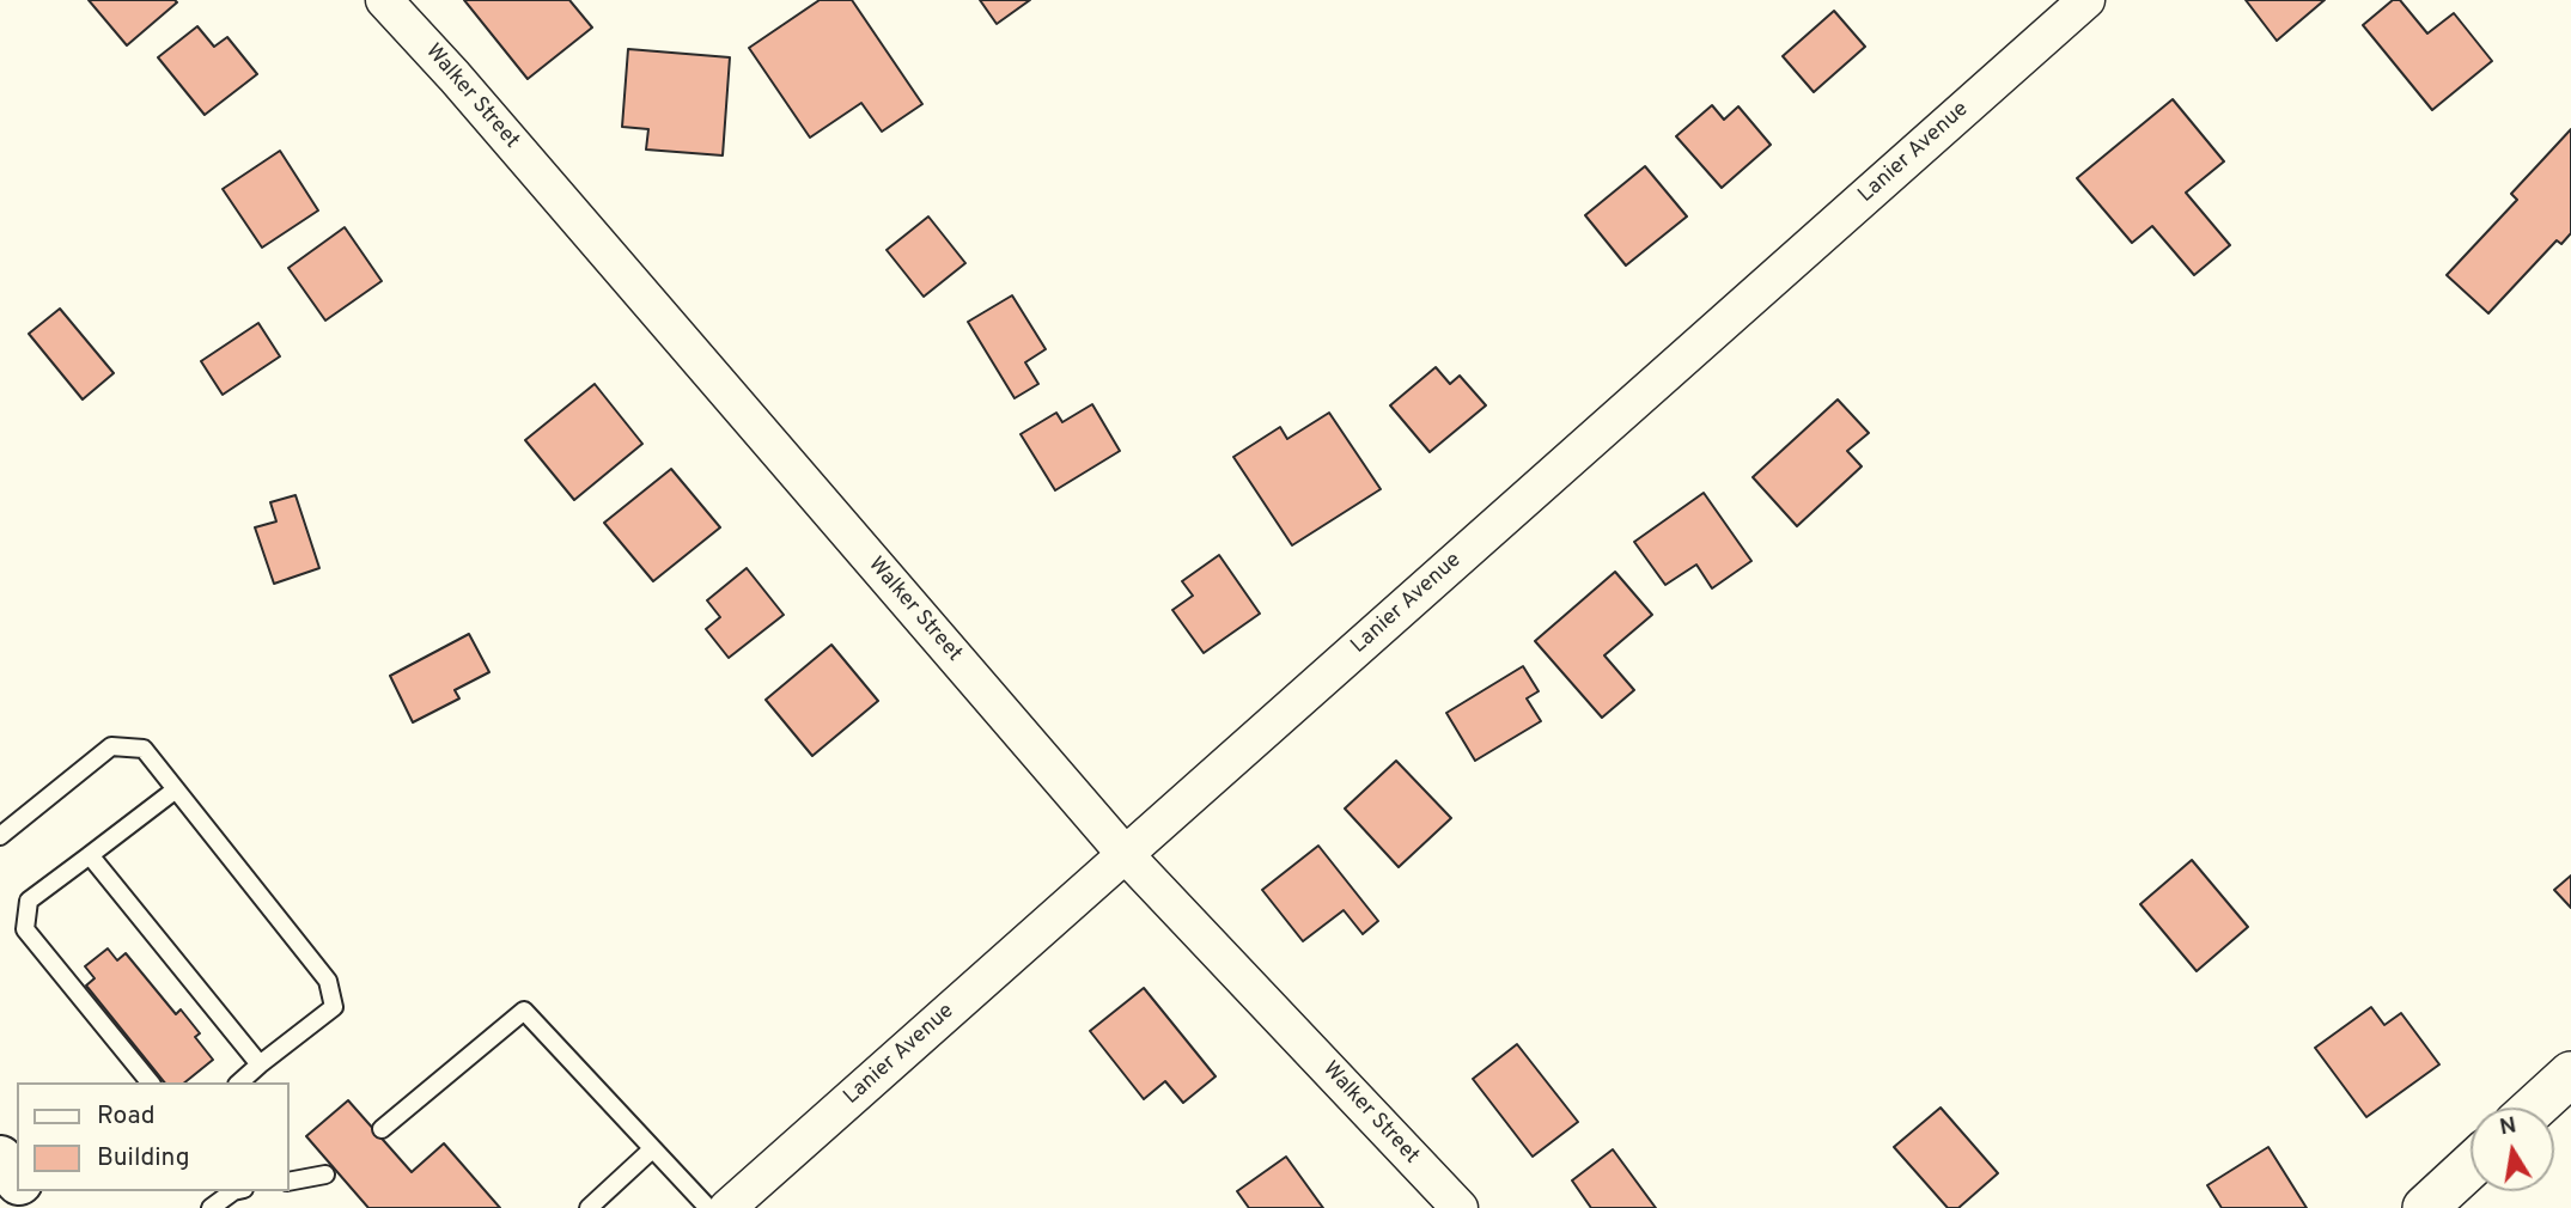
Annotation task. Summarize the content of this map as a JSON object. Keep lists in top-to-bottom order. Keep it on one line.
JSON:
{"streets":{"street":["Walker Street","Lanier Avenue"]},"crossings":[["Walker Street","Lanier Avenue"]],"legend":["Road","Building"],"north":"top"}
